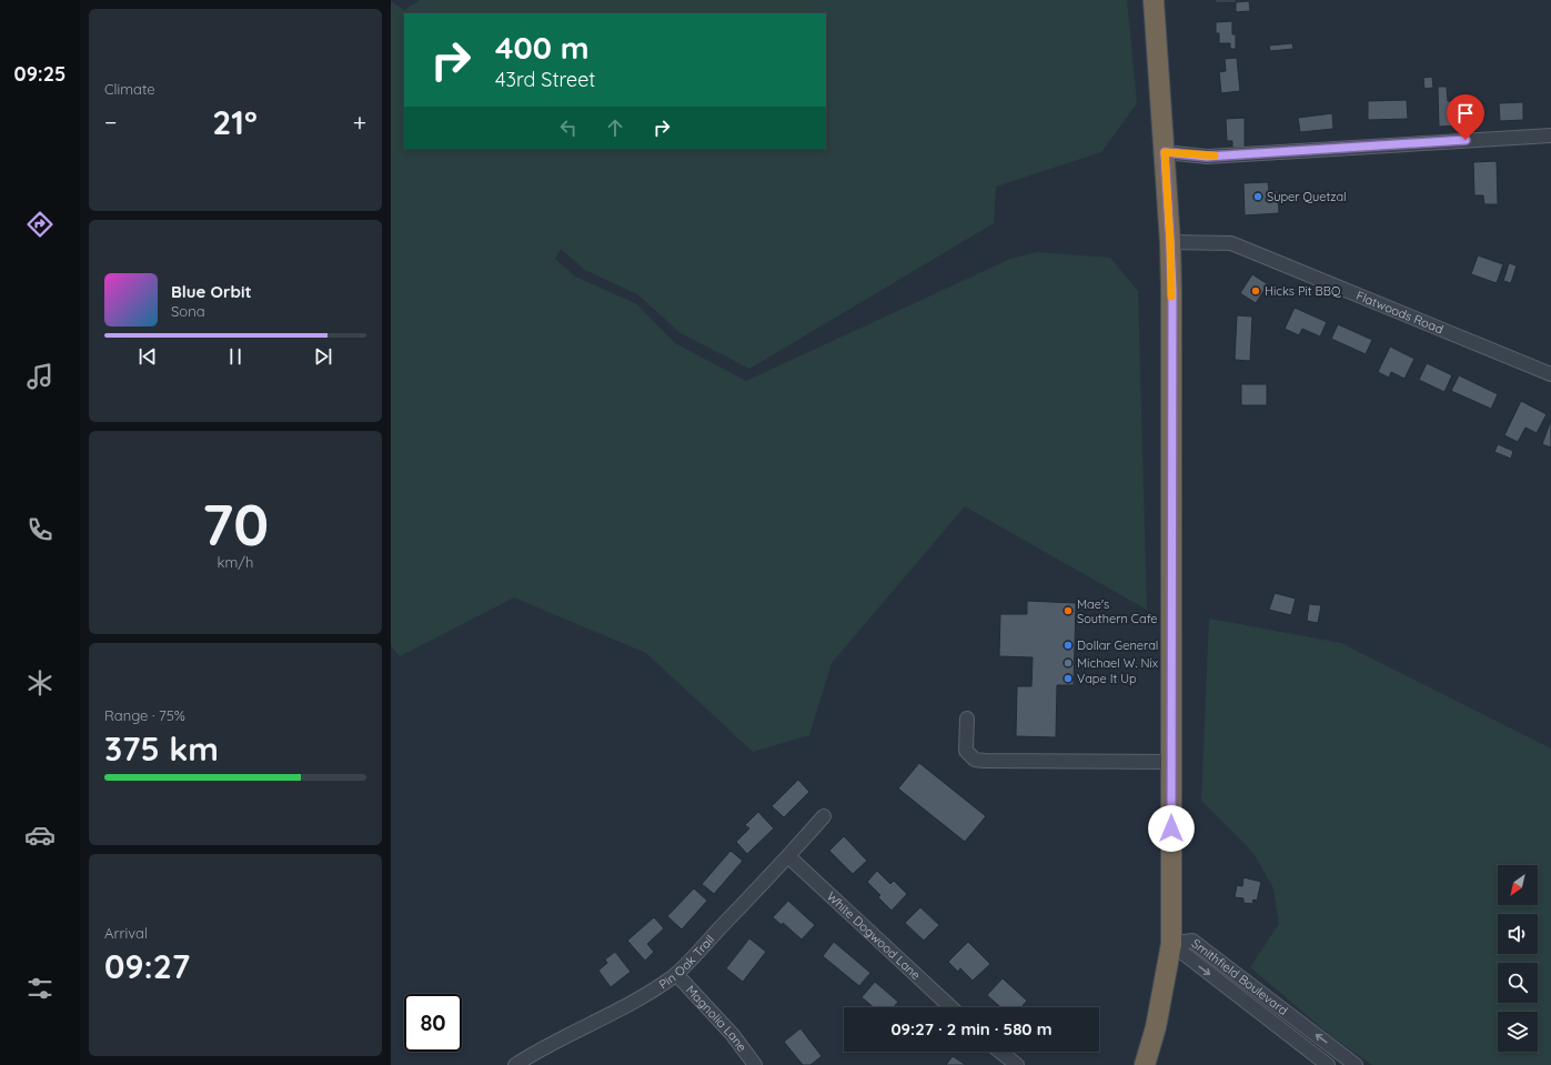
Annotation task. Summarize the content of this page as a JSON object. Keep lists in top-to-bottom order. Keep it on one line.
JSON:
{"streets":{"street":["Flatwoods Road","White Dogwood Lane","Pin Oak Trail","Smithfield Boulevard","Magnolia Lane"]},"crossings":[["White Dogwood Lane","Pin Oak Trail"],["Pin Oak Trail","Magnolia Lane"]],"places":["Super Quetzal","Hicks Pit BBQ","Mae's Southern Cafe","Dollar General","Michael W. Nix","Vape It Up"],"north":"bottom left","page":{"tabs":"09:25","tile":["Climate",["70","km/h"],["Range · 75%","375 km"],["Arrival","09:27"]],"turn":["400 m","43rd Street"],"heat":["−","21°","+"],"song":["Blue Orbit","Sona"],"limit":"80","trip":"09:27 · 2 min · 580 m"}}
